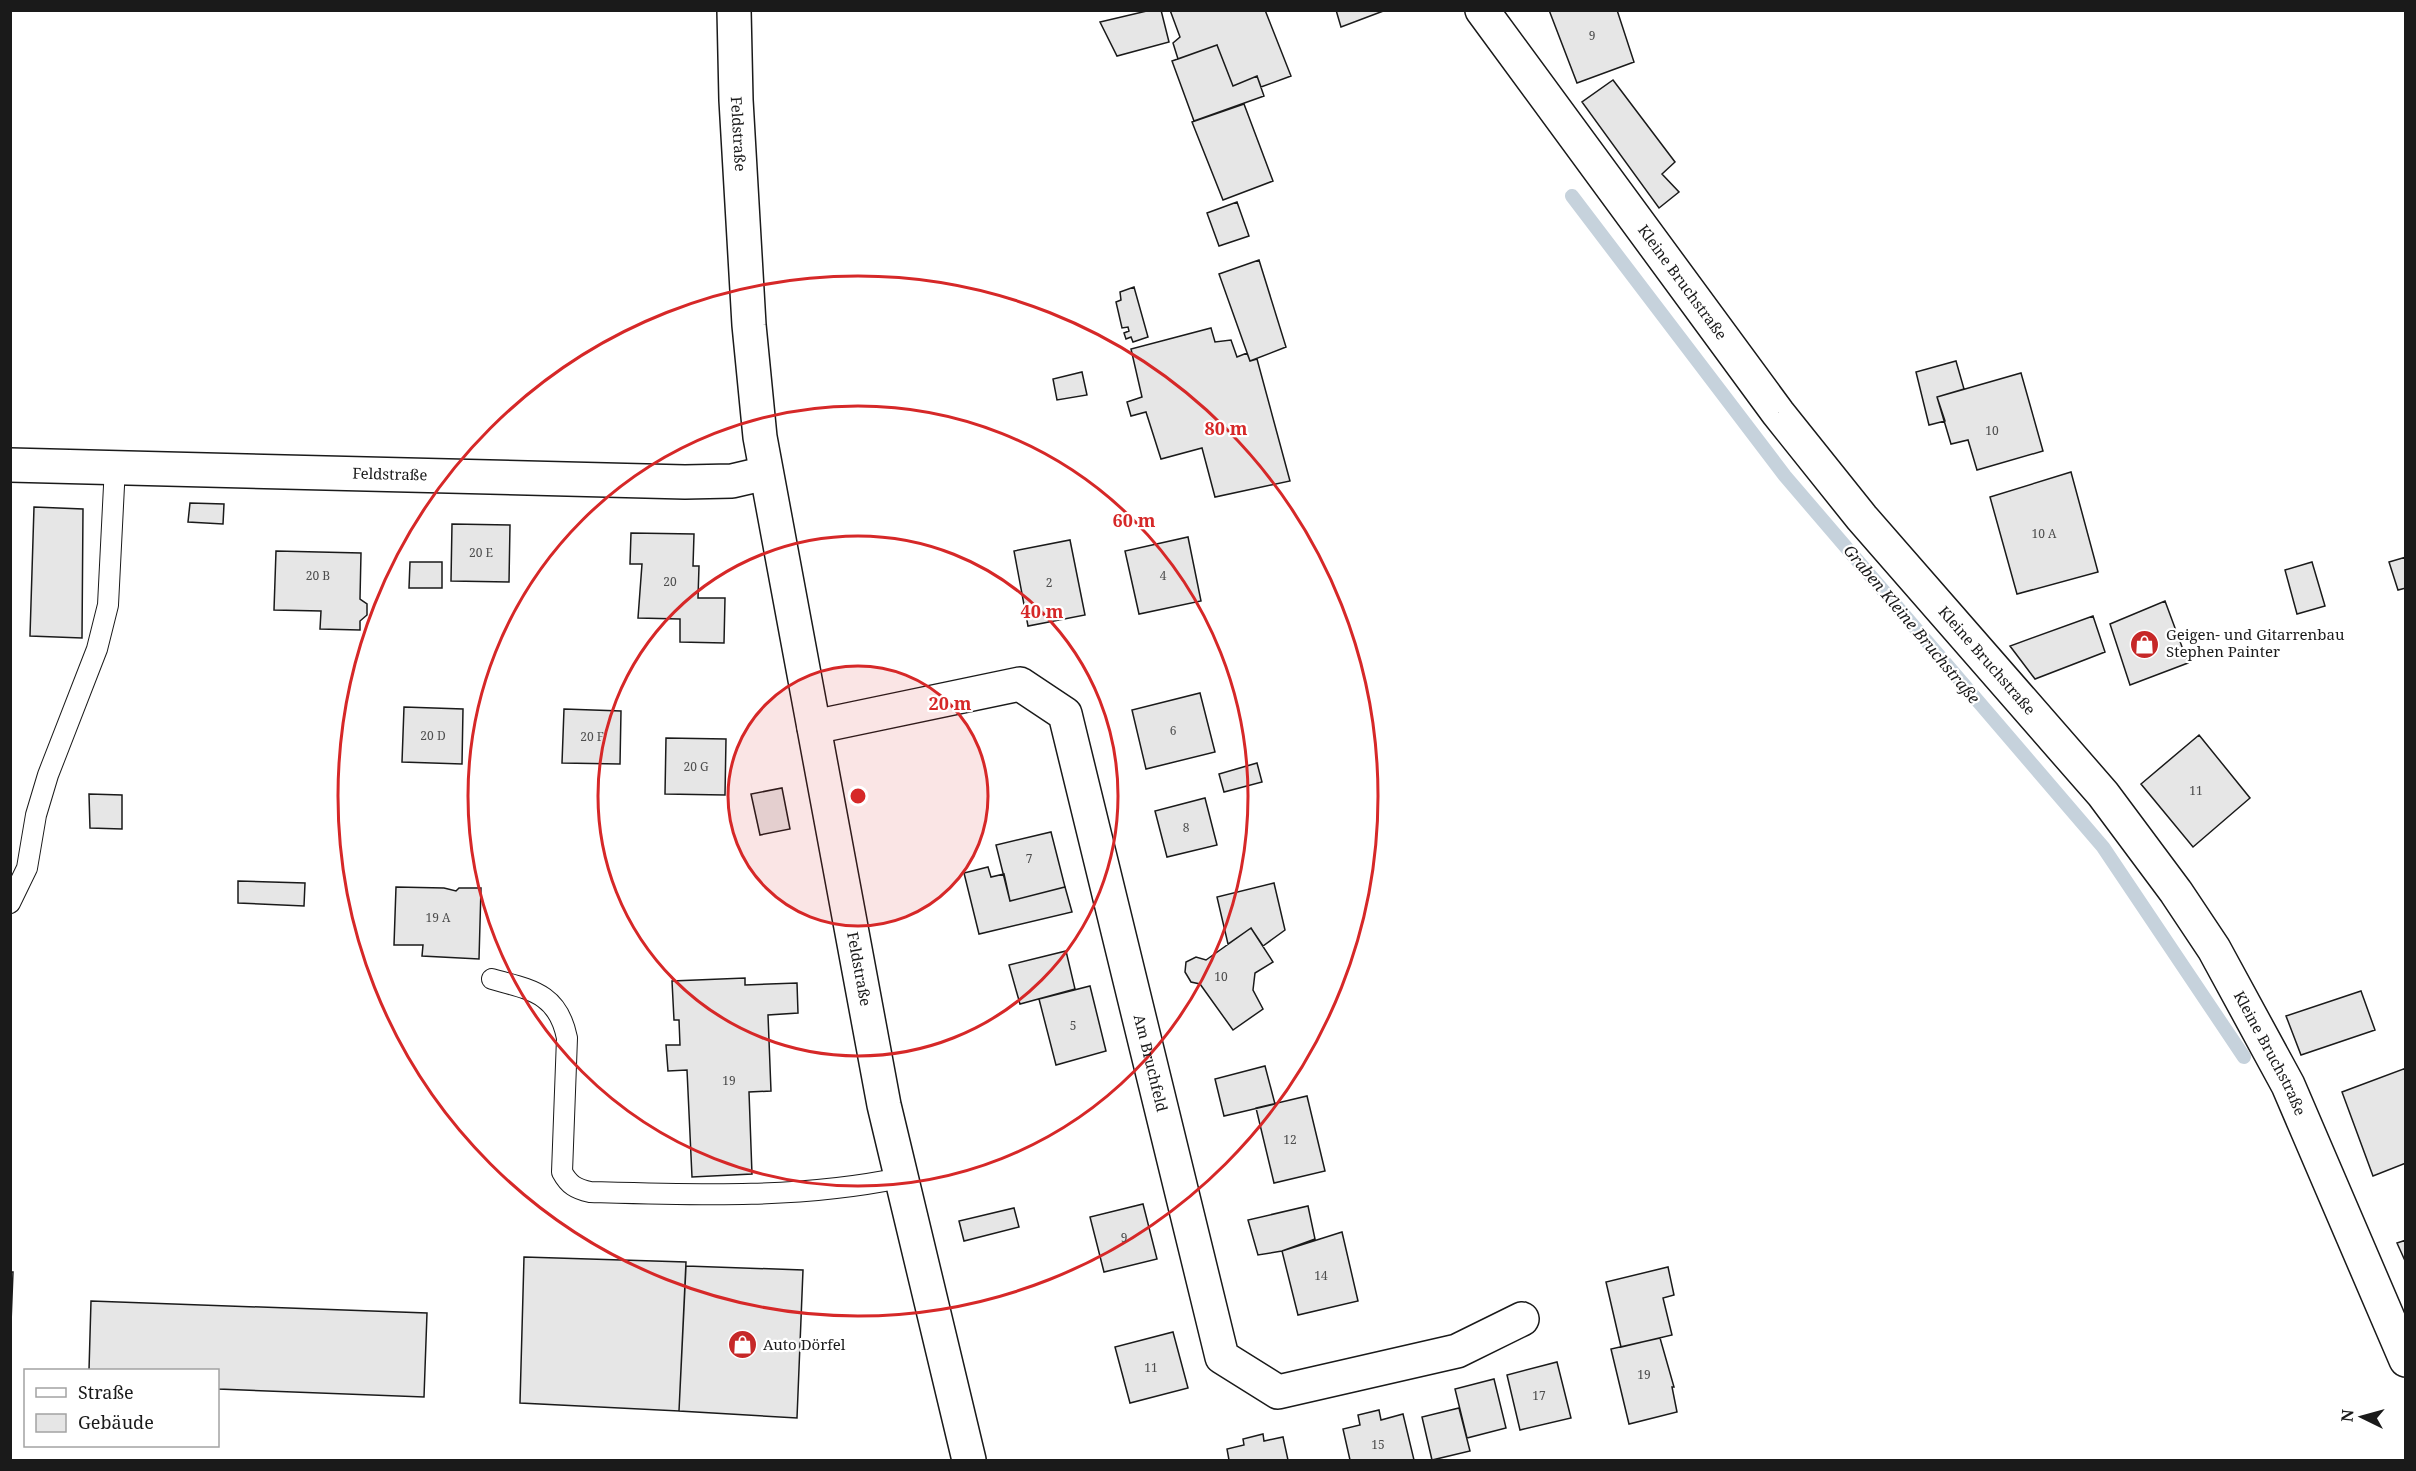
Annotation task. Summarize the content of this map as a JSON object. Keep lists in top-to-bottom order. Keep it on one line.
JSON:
{"streets":{"street":["Feldstraße","Kleine Bruchstraße","Am Bruchfeld"]},"crossings":[["Feldstraße","Am Bruchfeld"]],"water":["Graben Kleine Bruchstraße"],"places":{"shop":["Geigen- und Gitarrenbau Stephen Painter","Auto Dörfel"]},"house_numbers":["9","10","10 A","20 E","20 B","4","20","2","6","20 D","20 F","20 G","11","8","7","19 A","10","5","19","12","9","14","11","19","17","15"],"legend":["Straße","Gebäude"],"north":"left","rings":["80 m","60 m","40 m","20 m"]}
